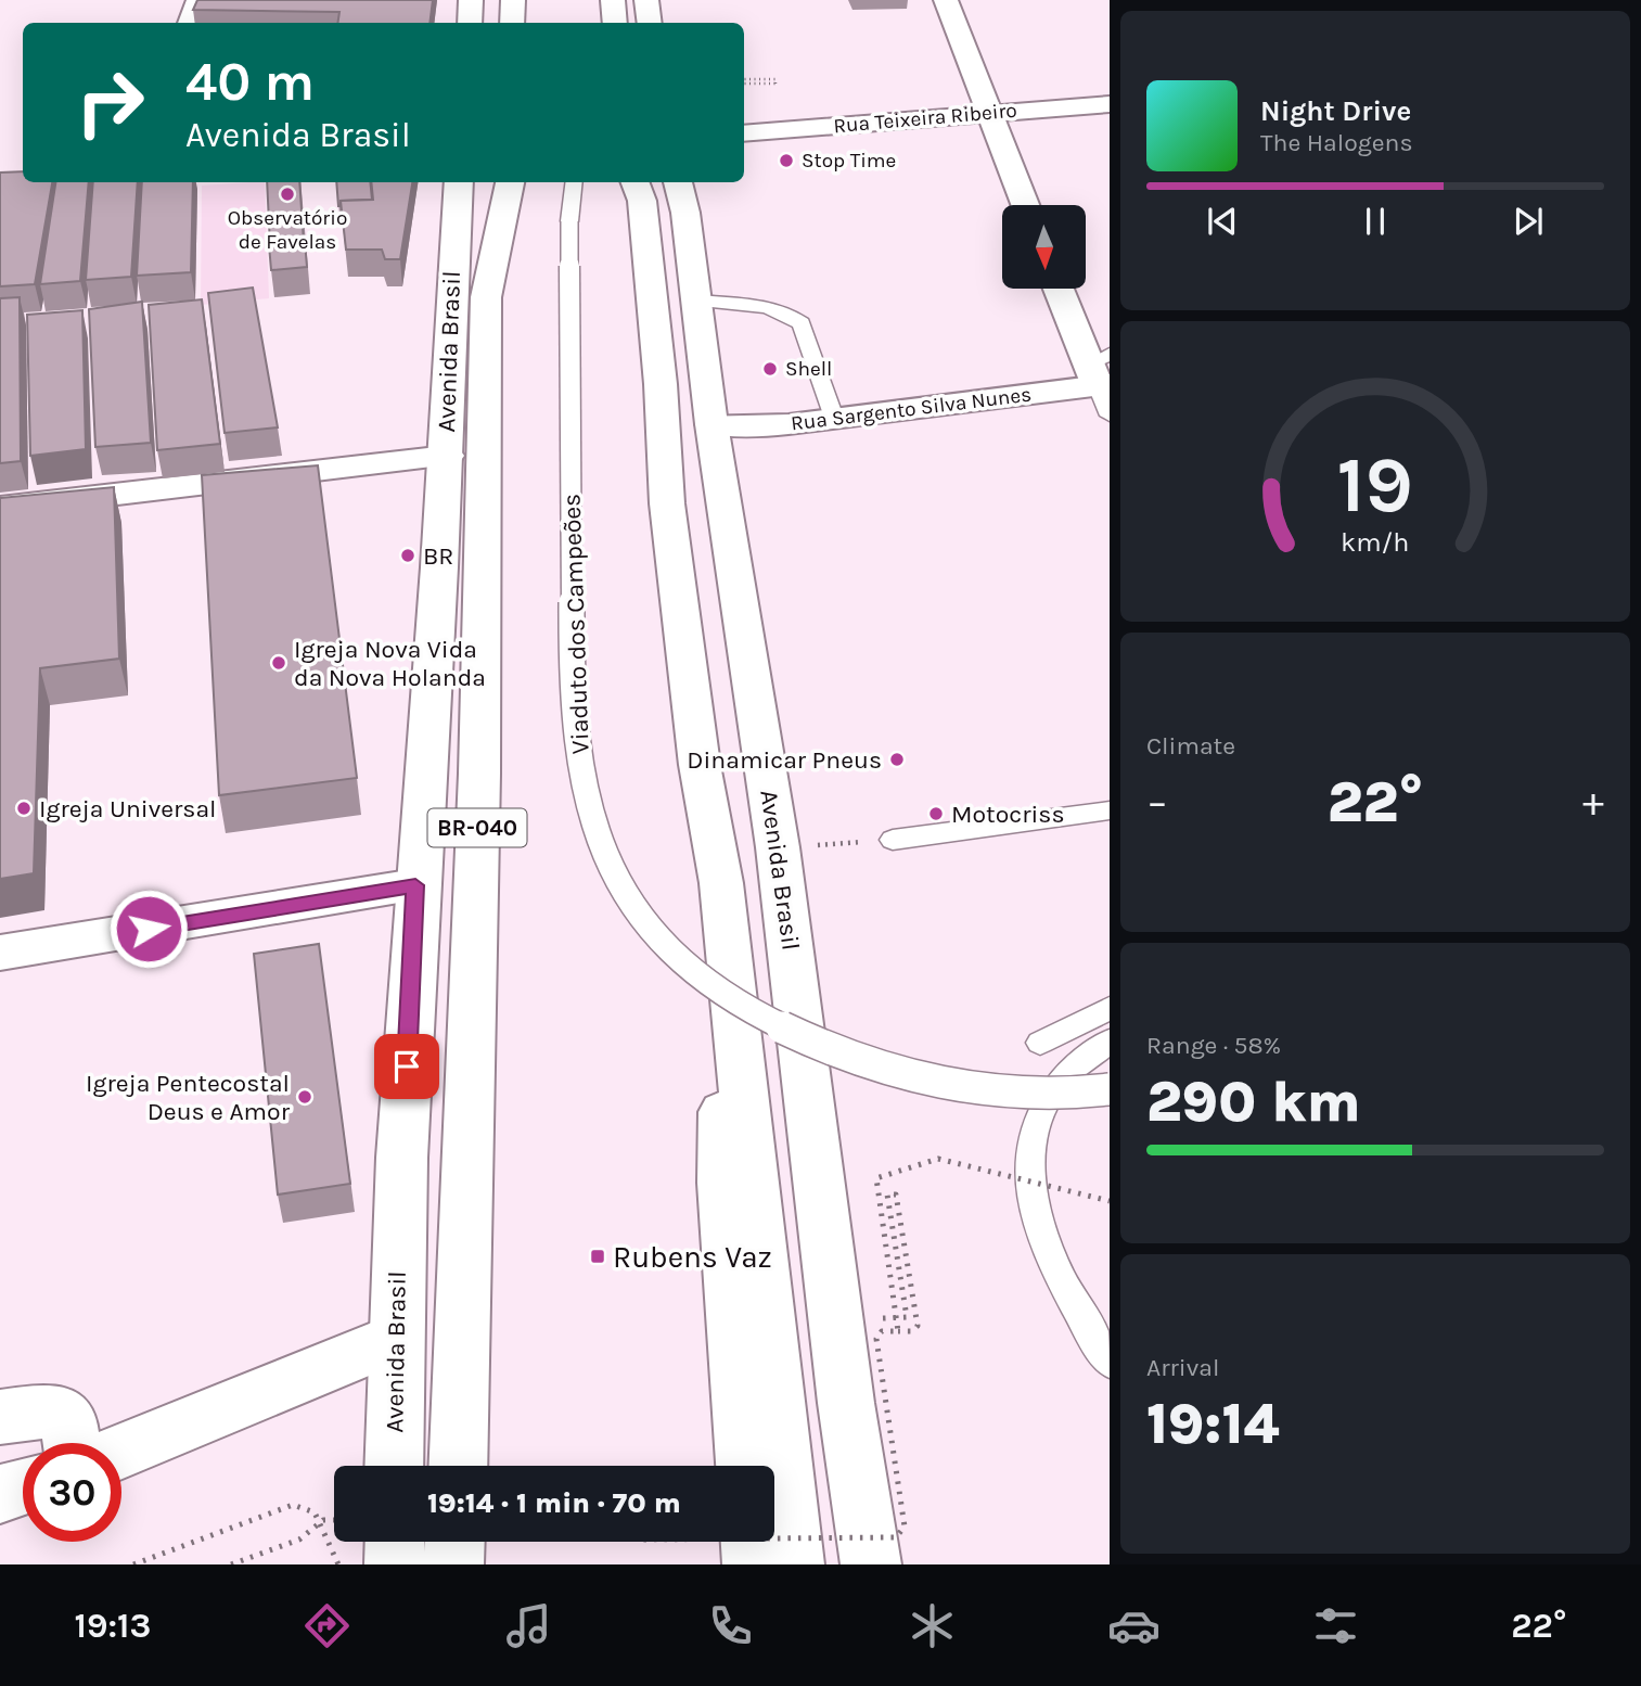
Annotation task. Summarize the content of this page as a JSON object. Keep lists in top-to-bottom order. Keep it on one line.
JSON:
{"streets":{"main road":["Rua Teixeira Ribeiro","Avenida Brasil","Rua Sargento Silva Nunes","BR-040"],"lane":["Viaduto dos Campeões"]},"crossings":[["Avenida Brasil","Rua Sargento Silva Nunes"]],"places":{"other":["Stop Time","Observatório de Favelas","Shell","BR","Igreja Nova Vida da Nova Holanda","Dinamicar Pneus","Igreja Universal","Motocriss","Igreja Pentecostal Deus e Amor"],"transit":["Rubens Vaz"]},"north":"bottom","page":{"turn":["40 m","Avenida Brasil"],"song":["Night Drive","The Halogens"],"tile":["Climate",["Range · 58%","290 km"],["Arrival","19:14"]],"heat":["−","22°","+"],"limit":"30","trip":"19:14 · 1 min · 70 m","tabs":["19:13","22°"],"gauge":["19","km/h"]}}
